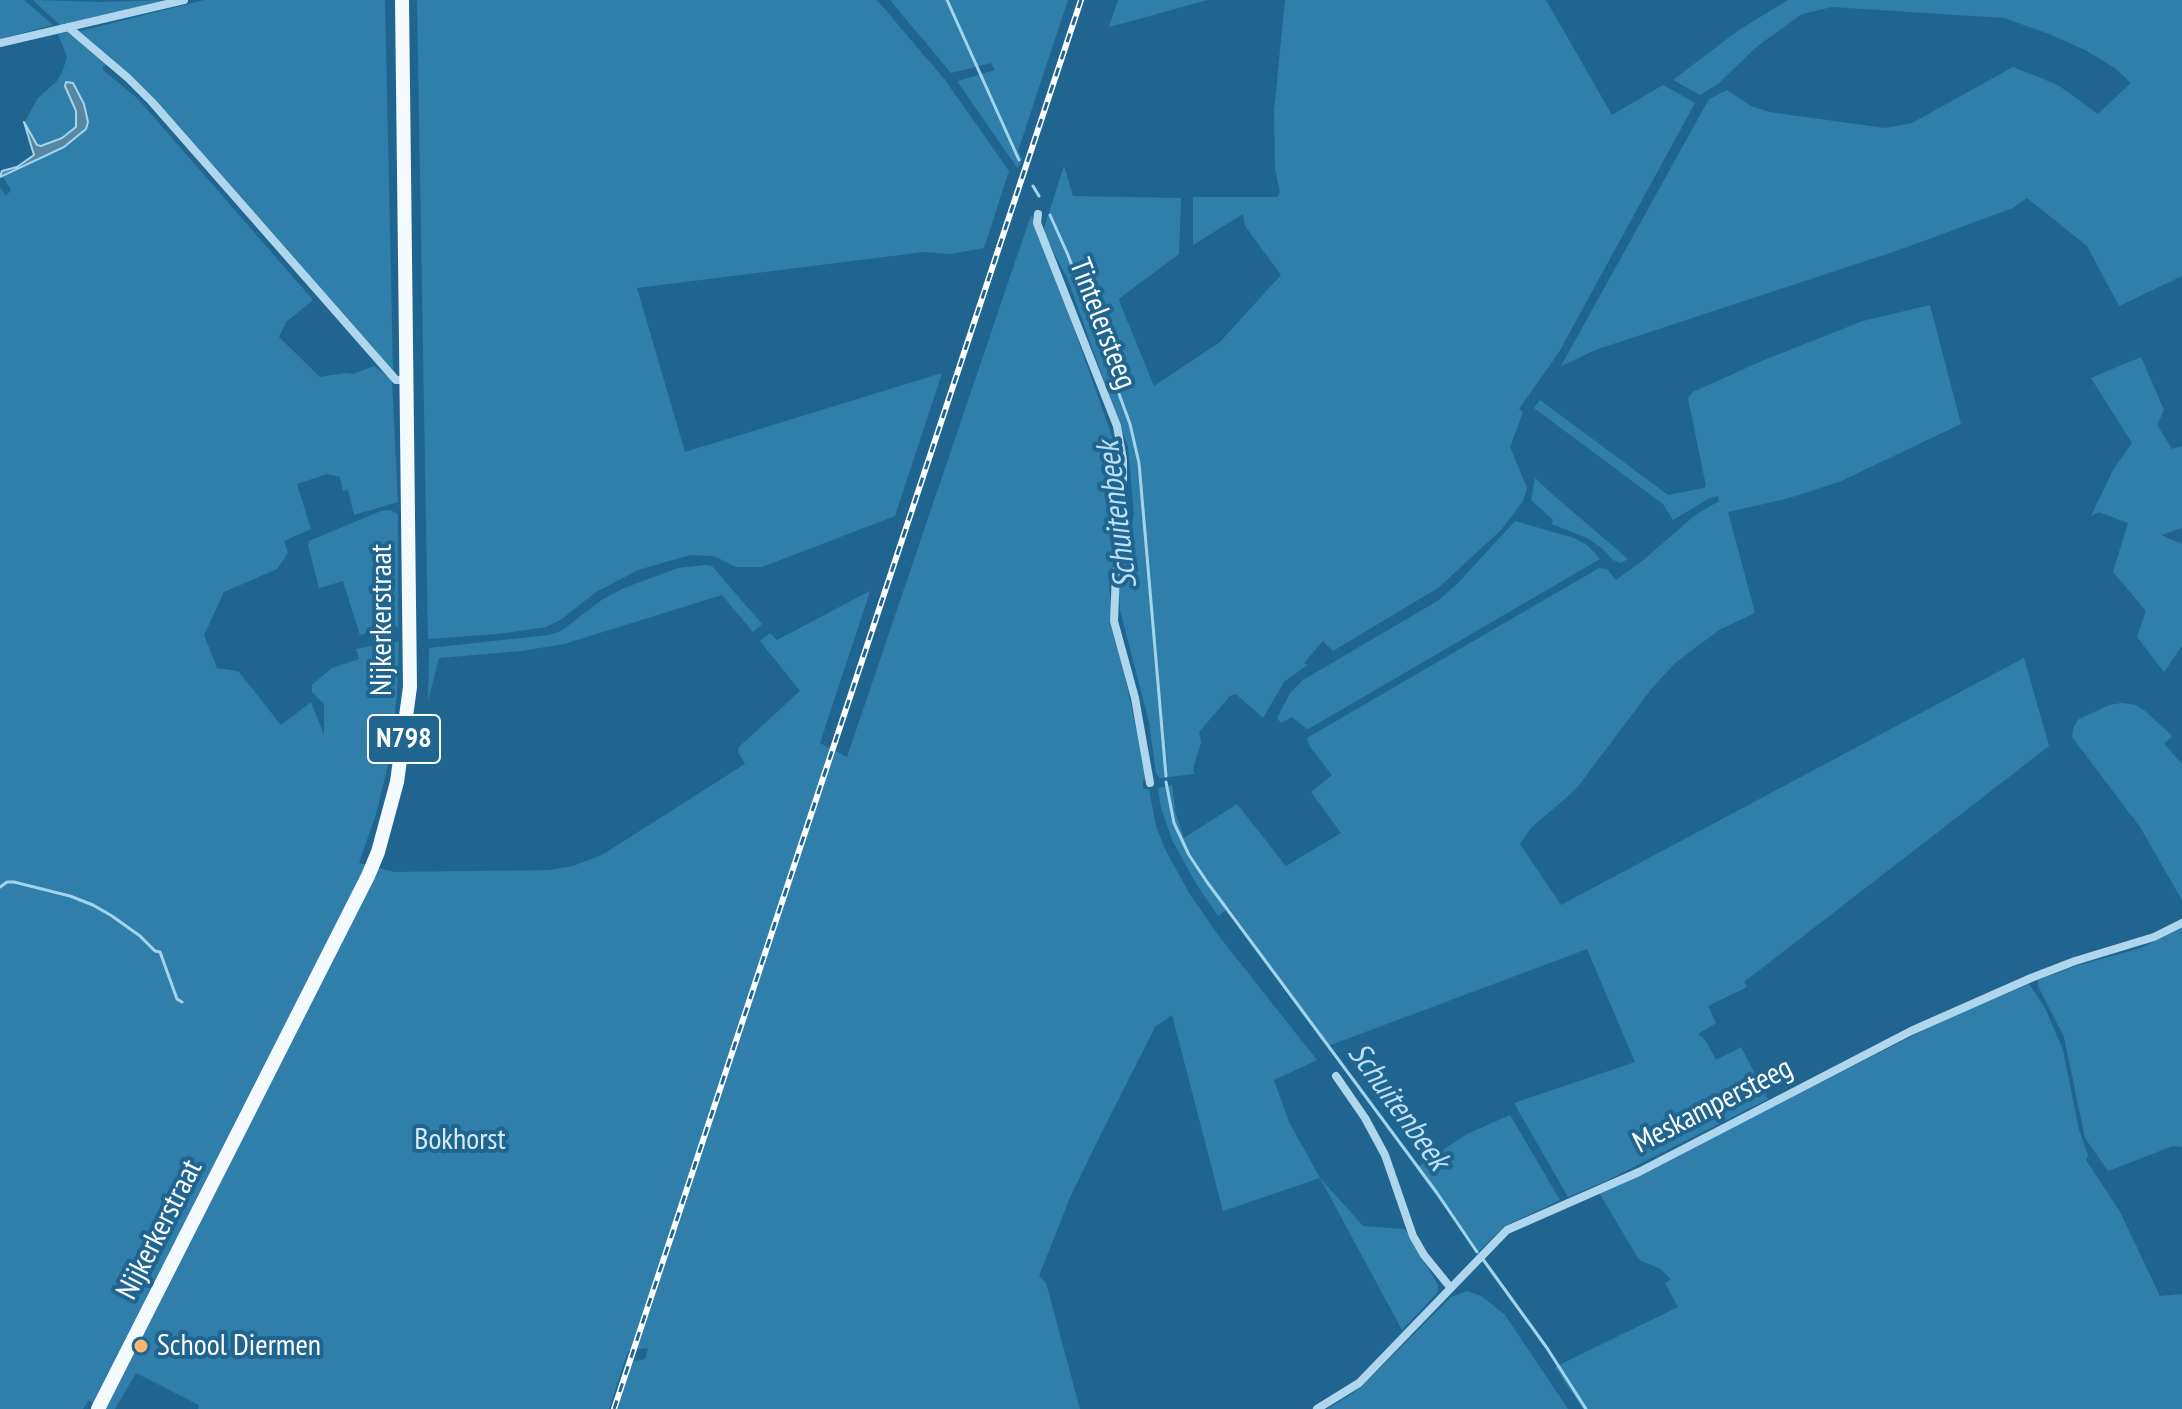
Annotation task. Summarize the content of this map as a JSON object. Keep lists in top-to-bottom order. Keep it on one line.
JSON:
{"streets":{"main road":["Nijkerkerstraat","N798"],"street":["Tintelersteeg","Meskampersteeg"]},"water":["Schuitenbeek"],"parks":["Bokhorst"],"places":["School Diermen"]}
